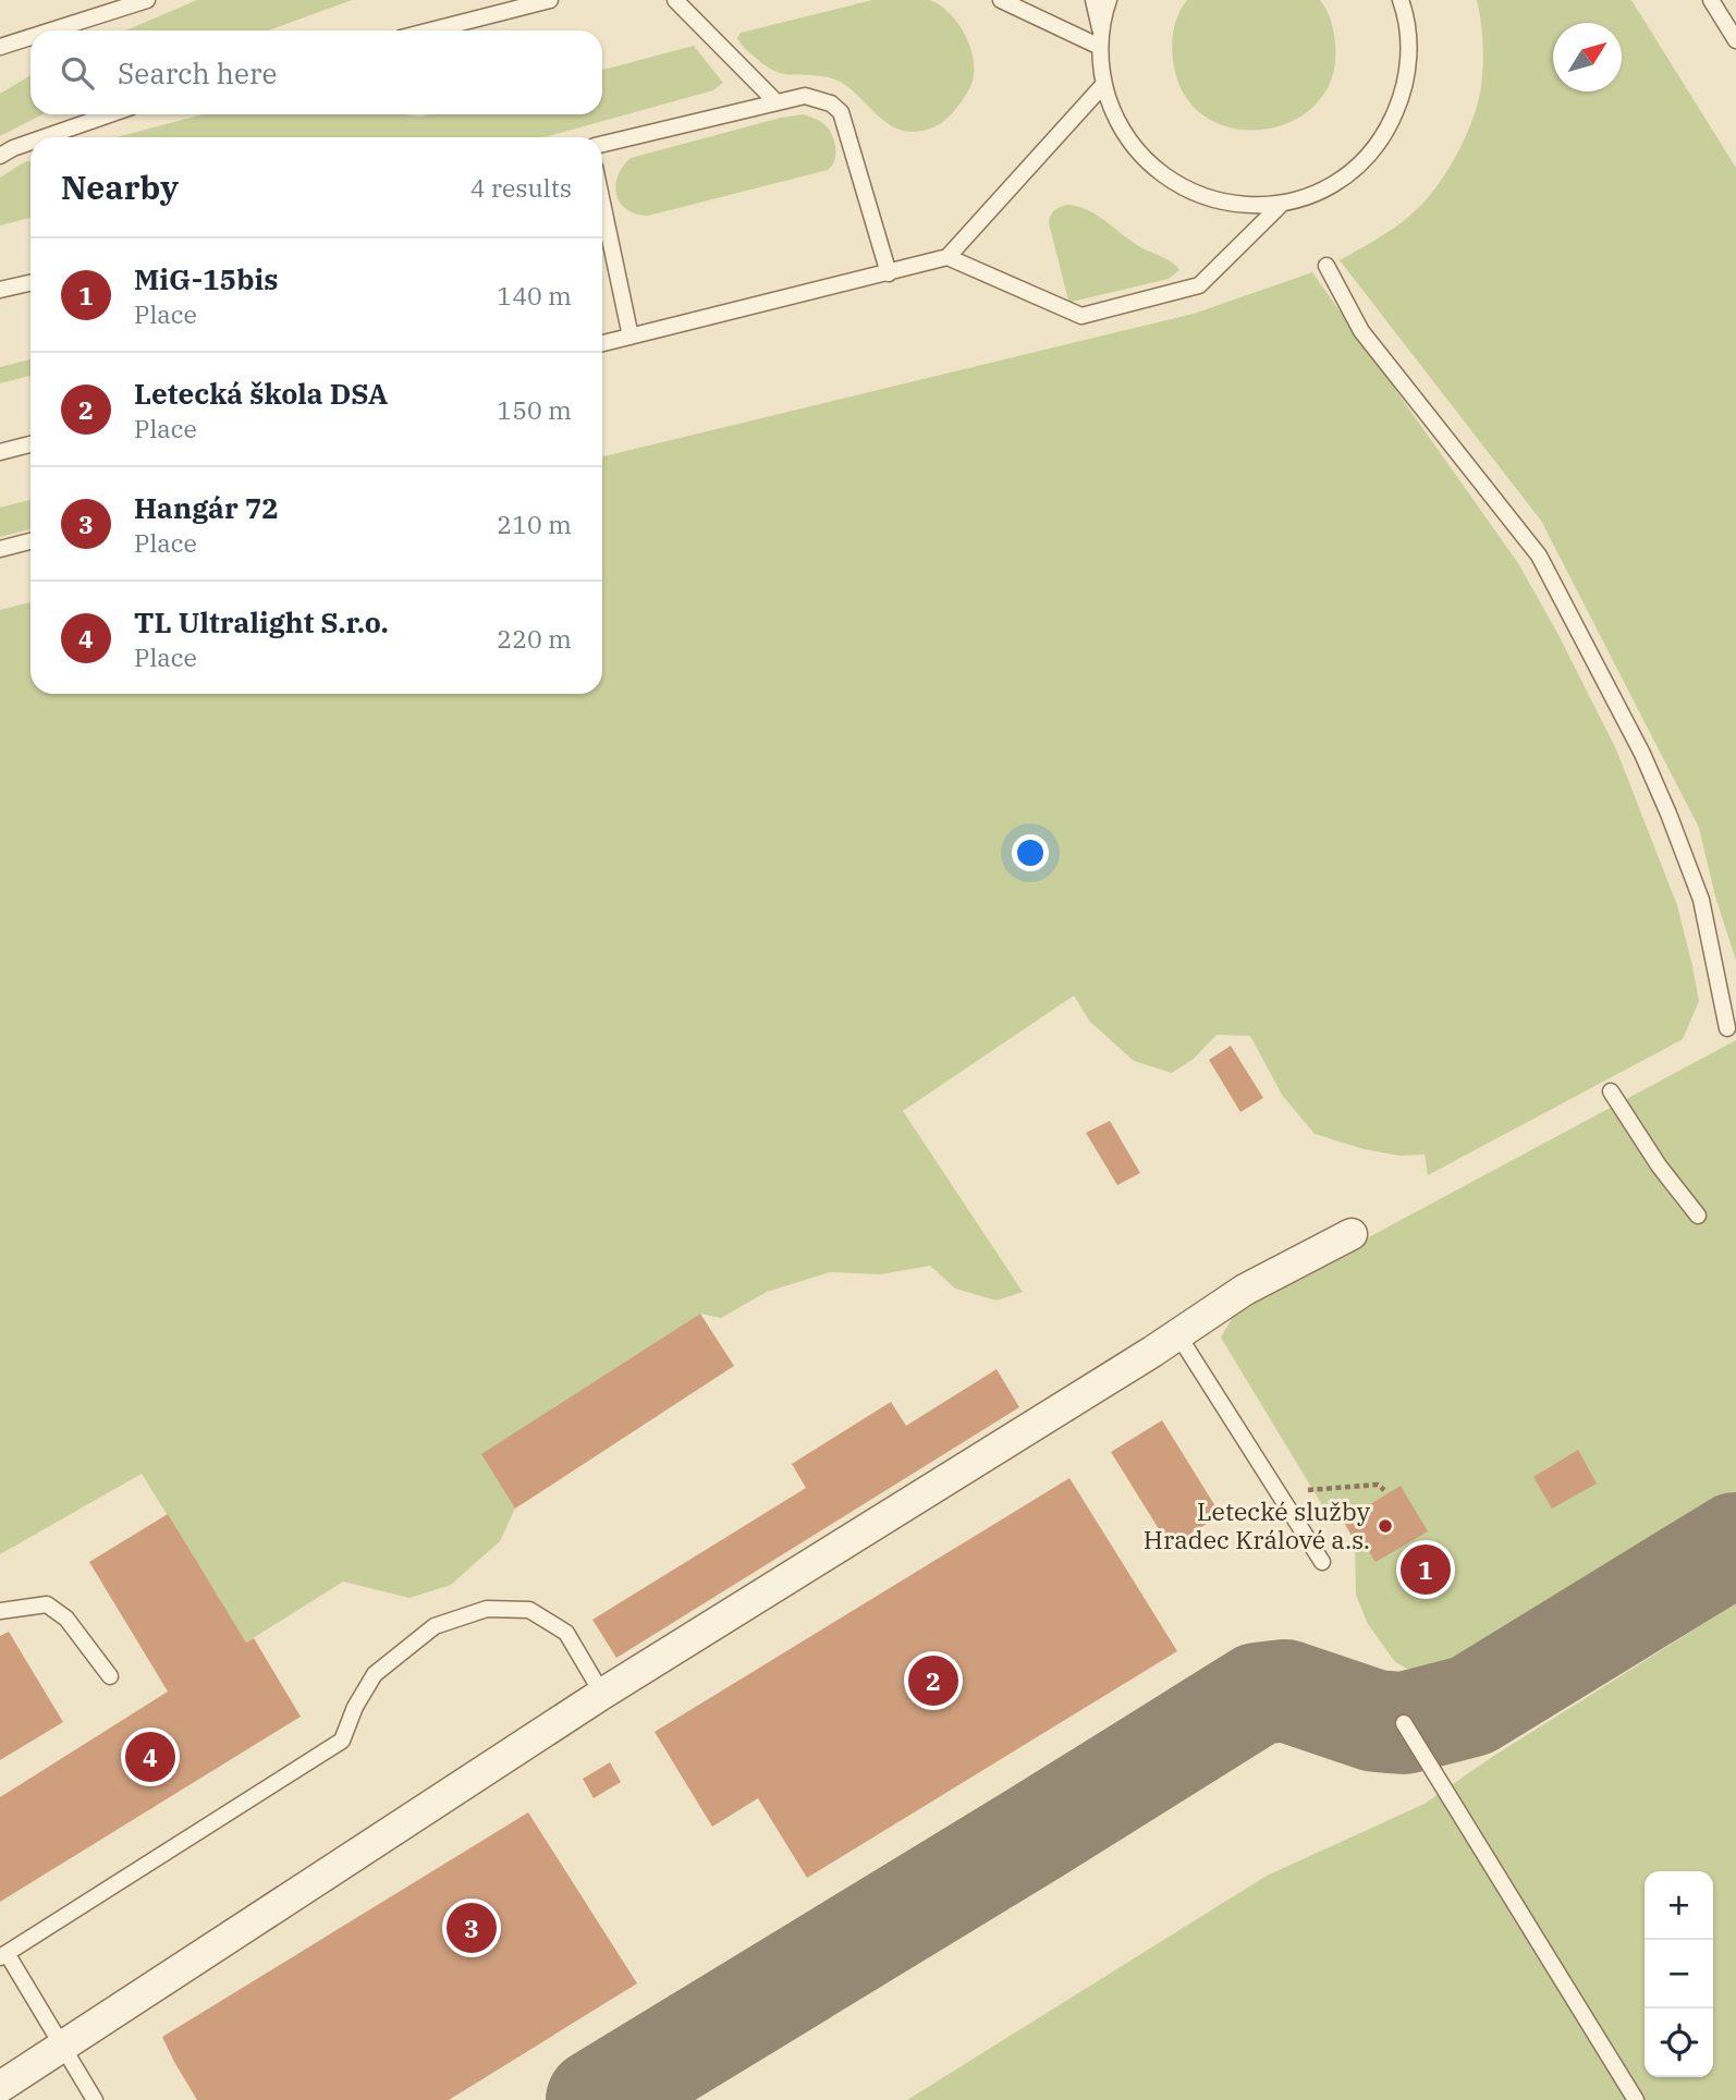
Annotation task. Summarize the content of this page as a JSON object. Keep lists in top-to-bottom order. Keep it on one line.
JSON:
{"places":["Letecké služby Hradec Králové a.s."],"north":"top right","page":{"search":"Search here","heading":["Nearby","4 results"],"list":[{"mark":"1","name":"MiG-15bis","note":"Place","value":"140 m"},{"mark":"2","name":"Letecká škola DSA","note":"Place","value":"150 m"},{"mark":"3","name":"Hangár 72","note":"Place","value":"210 m"},{"mark":"4","name":"TL Ultralight S.r.o.","note":"Place","value":"220 m"}],"pins":["1","2","4","3"],"map_buttons":["+","−"]}}
